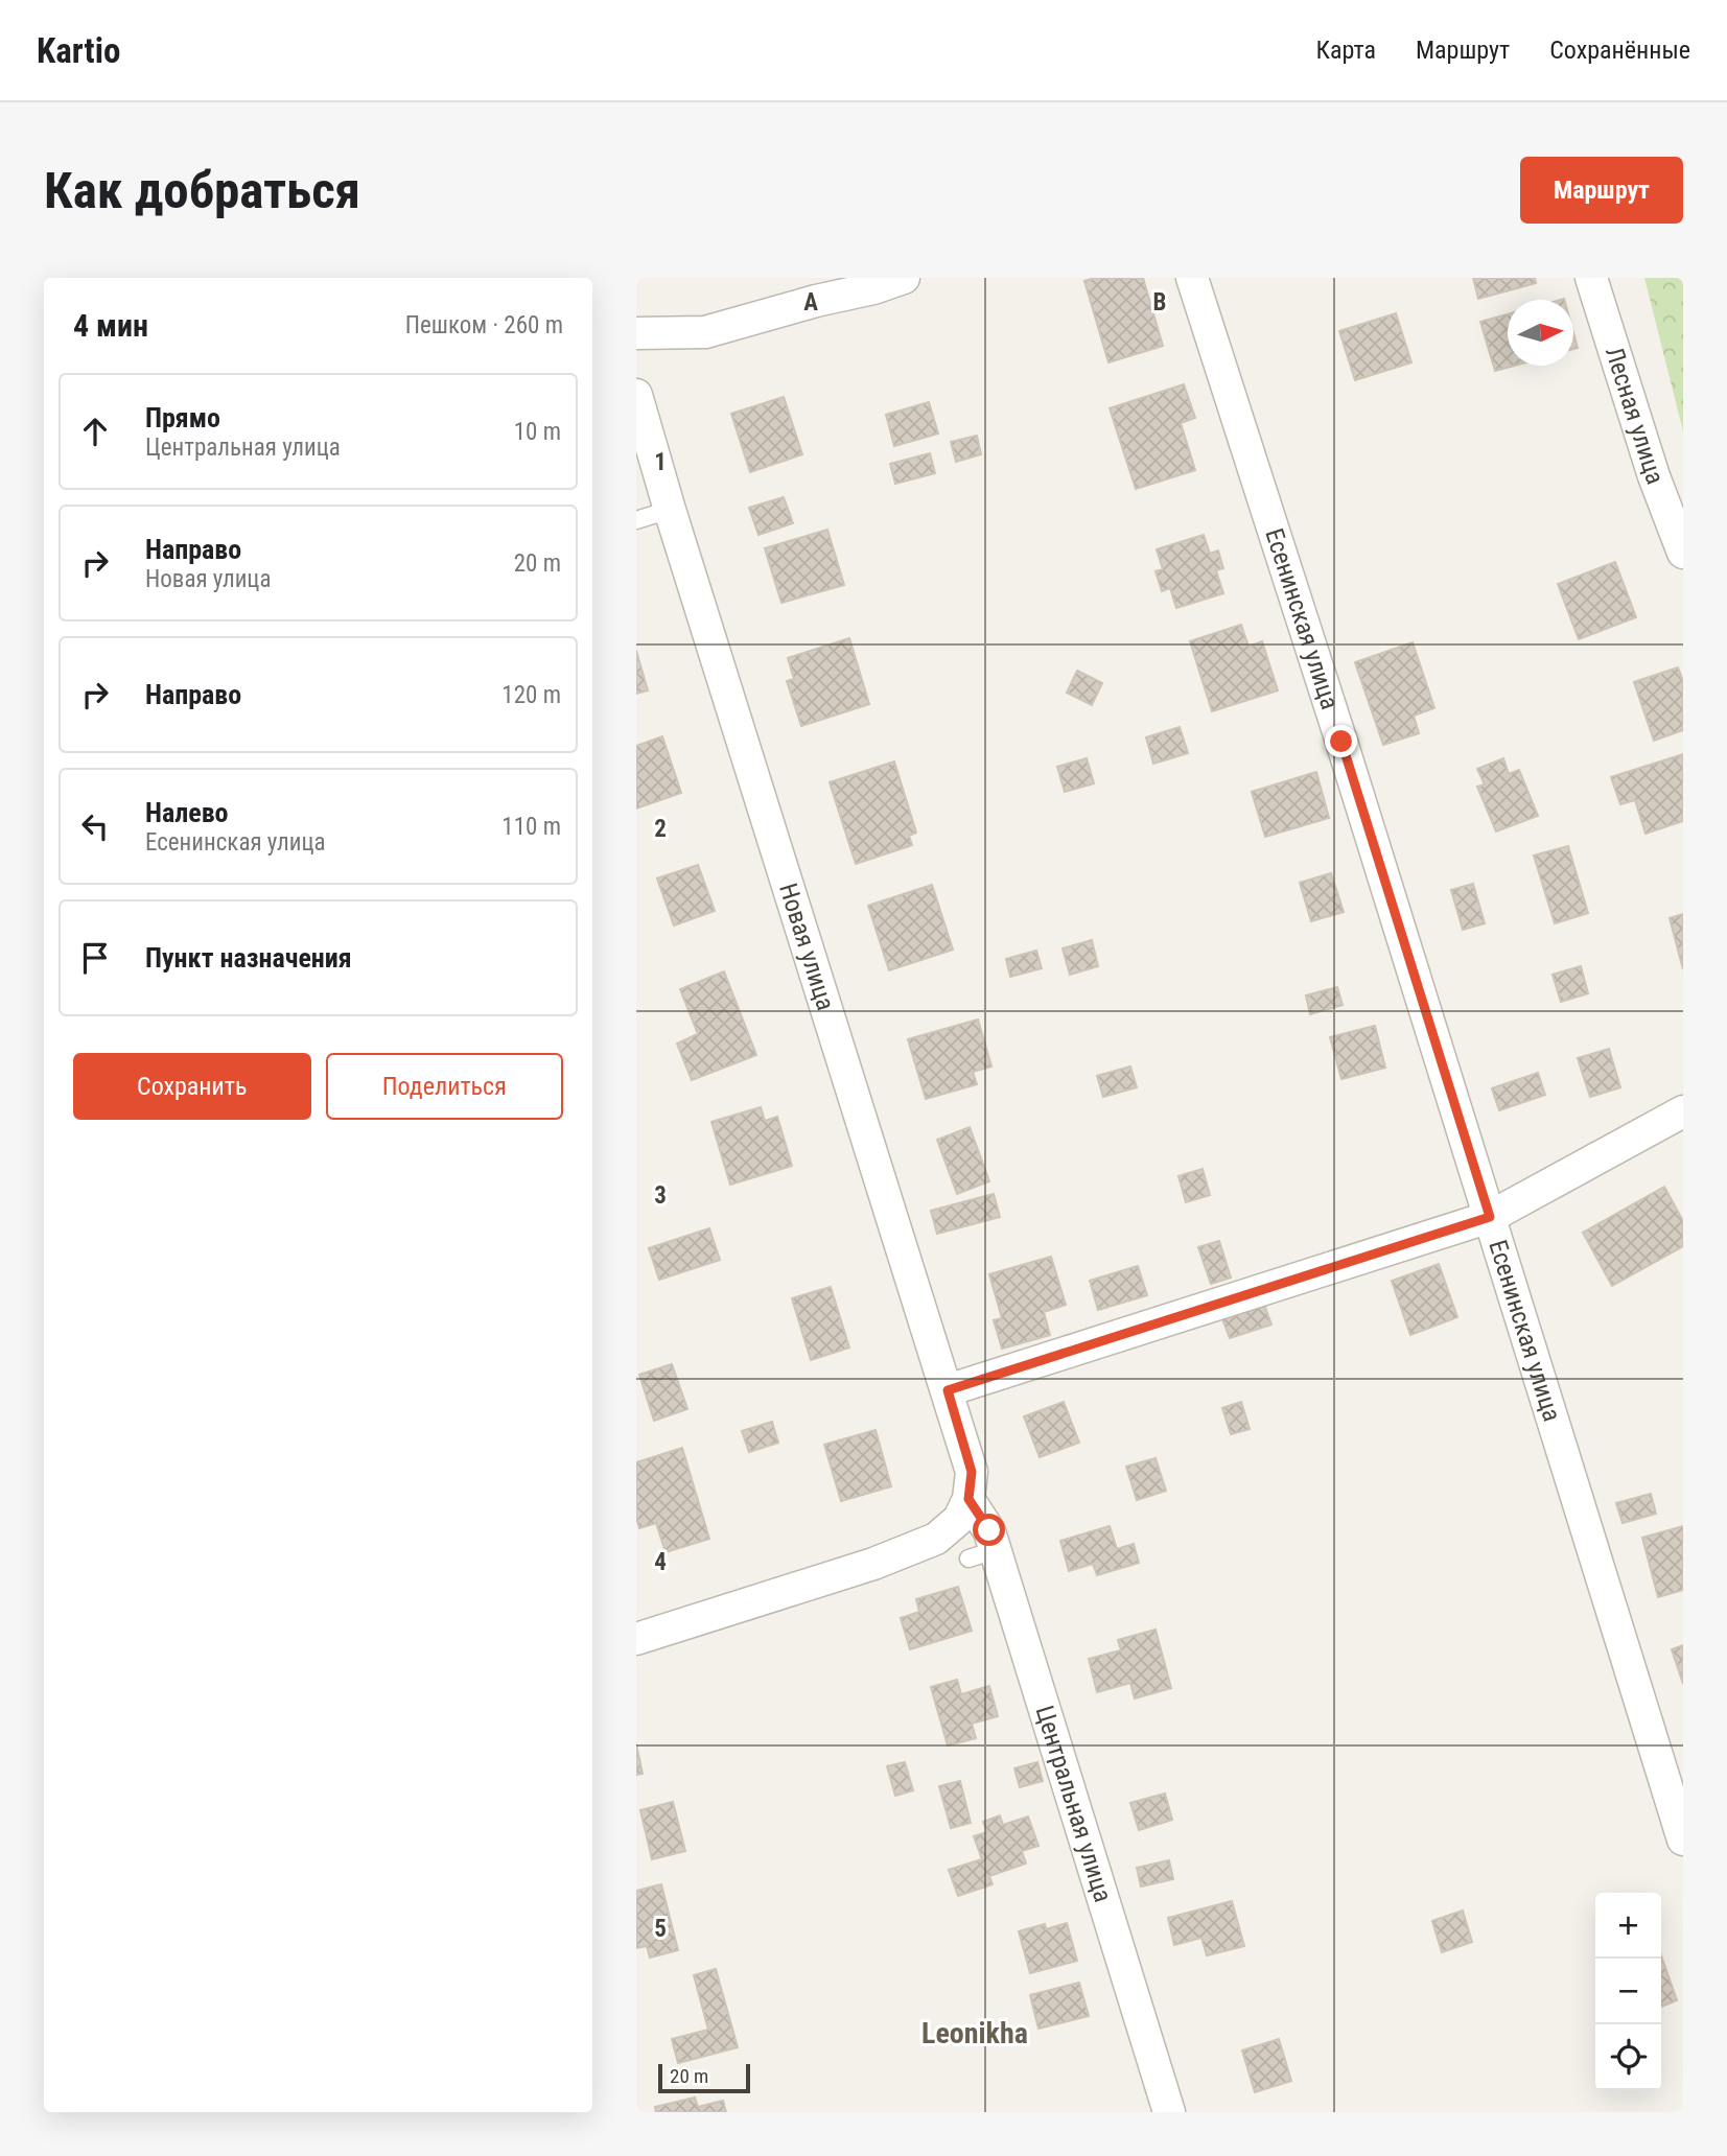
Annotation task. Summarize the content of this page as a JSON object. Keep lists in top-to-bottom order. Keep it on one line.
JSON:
{"streets":{"street":["Лесная улица","Есенинская улица","Новая улица","Центральная улица"]},"crossings":[["Новая улица","Центральная улица"]],"districts":["Leonikha"],"scale_bar":"20 m","north":"right","page":{"header":"Kartio","nav":["Карта","Маршрут","Сохранённые"],"buttons":["Маршрут",["Сохранить","Поделиться"]],"title":"Как добраться","heading":["4 мин","Пешком · 260 m"],"list":[["Прямо","Центральная улица","10 m"],["Направо","Новая улица","20 m"],["Направо","120 m"],["Налево","Есенинская улица","110 m"],"Пункт назначения"],"map_buttons":["+","−"],"scale":"20 m"},"grid":{"columns":["A","B"],"rows":["1","2","3","4","5"]}}
